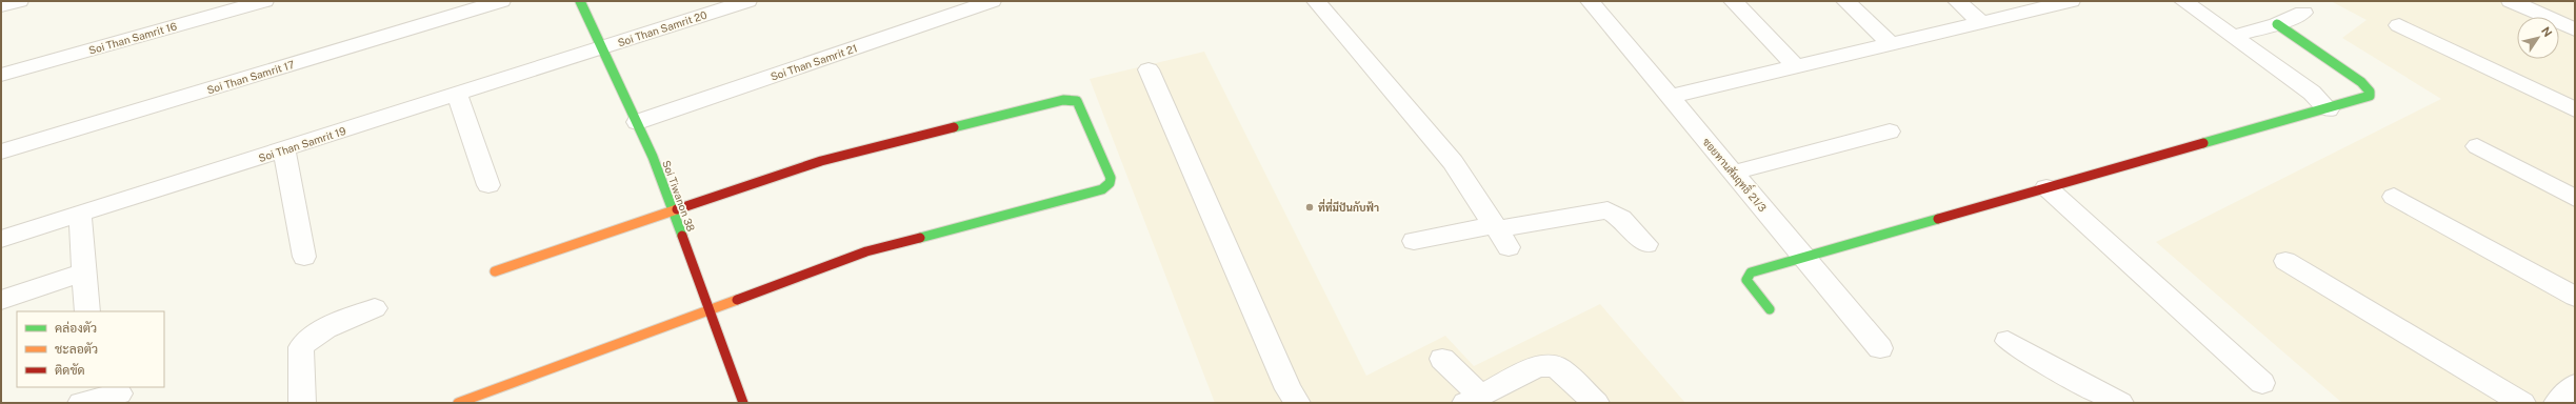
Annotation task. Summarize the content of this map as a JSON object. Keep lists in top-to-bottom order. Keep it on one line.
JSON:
{"streets":{"street":["Soi Than Samrit 20","Soi Than Samrit 16","Soi Than Samrit 21","Soi Than Samrit 17","Soi Than Samrit 19","ซอยทานสัมฤทธิ์ 21/3","Soi Tiwanon 38"]},"crossings":[["Soi Than Samrit 20","Soi Than Samrit 19"],["Soi Than Samrit 20","Soi Tiwanon 38"],["Soi Than Samrit 21","Soi Tiwanon 38"],["Soi Than Samrit 19","Soi Tiwanon 38"]],"places":["ที่ที่มีปันกับฟ้า"],"legend":["คล่องตัว","ชะลอตัว","ติดขัด"],"north":"top right"}
